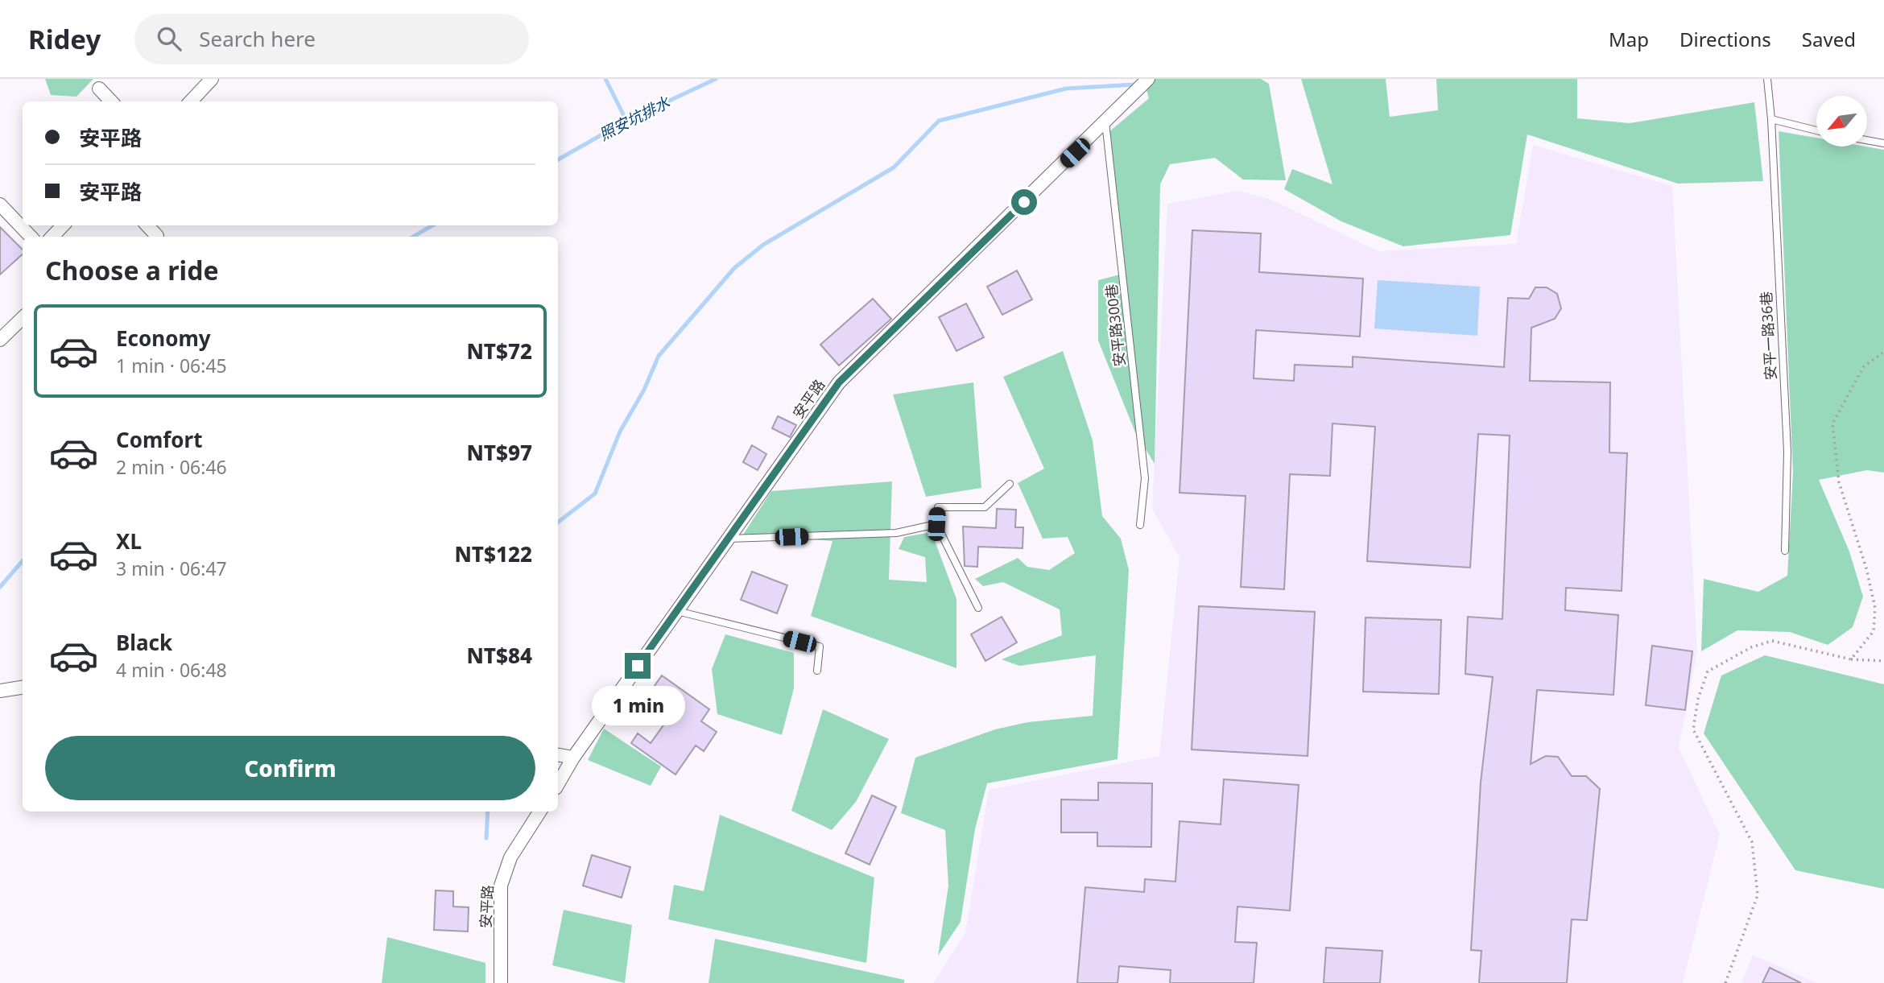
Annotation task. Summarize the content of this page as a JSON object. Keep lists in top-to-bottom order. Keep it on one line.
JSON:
{"streets":{"street":["安平路"],"lane":["安平路300巷","安平一路36巷"]},"crossings":[["安平路300巷","安平路"]],"water":["照安坑排水"],"north":"bottom left","page":{"header":"Ridey","search":"Search here","nav":["Map","Directions","Saved"],"banner":["安平路","安平路"],"heading":"Choose a ride","list":[{"name":"Economy","note":"1 min · 06:45","value":"NT$72"},{"name":"Comfort","note":"2 min · 06:46","value":"NT$97"},{"name":"XL","note":"3 min · 06:47","value":"NT$122"},{"name":"Black","note":"4 min · 06:48","value":"NT$84"}],"bubble":"1 min","buttons":"Confirm"}}
